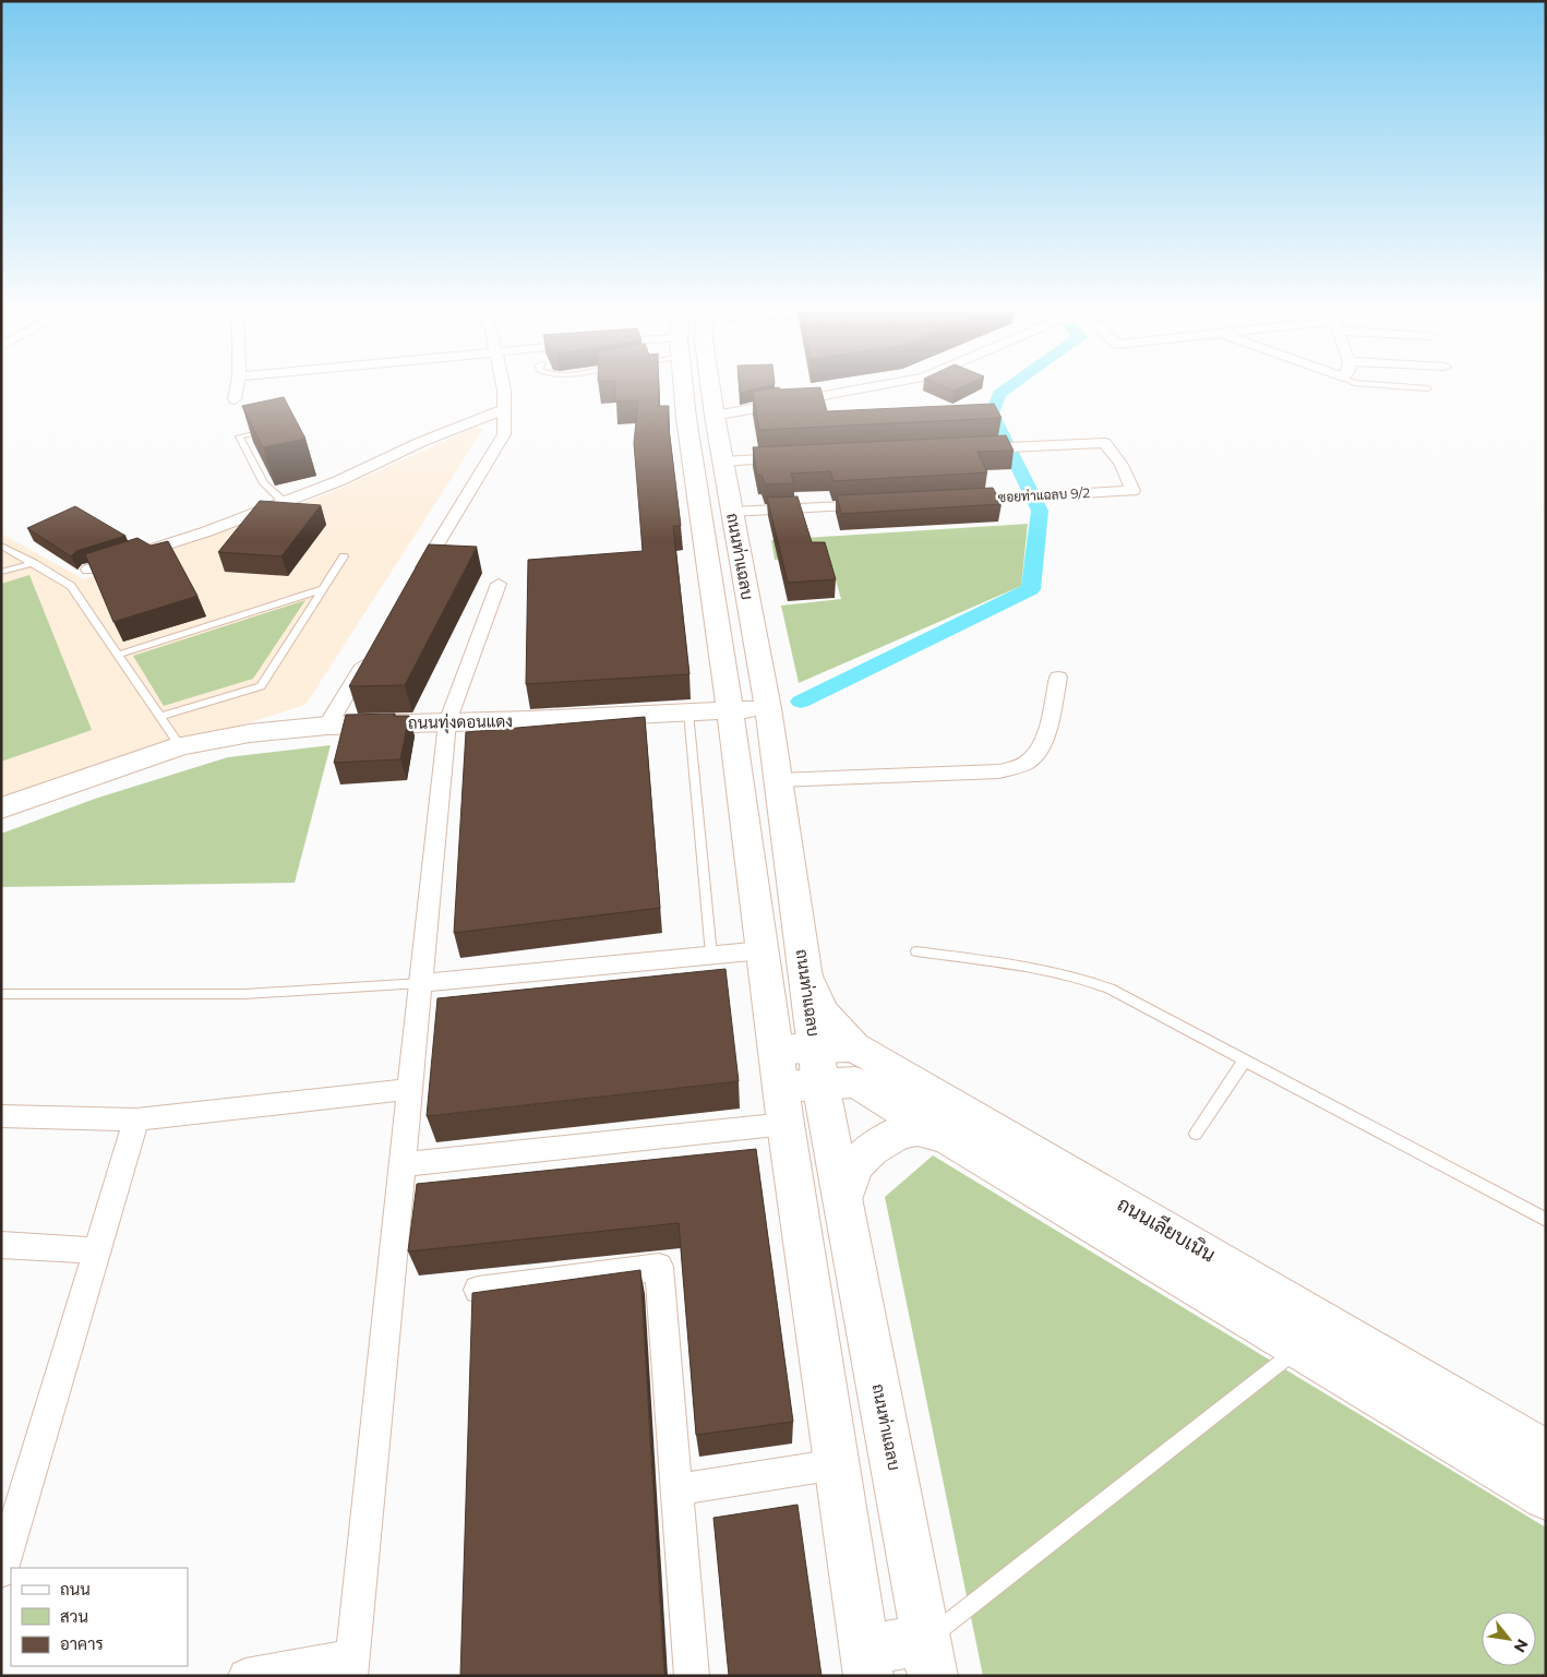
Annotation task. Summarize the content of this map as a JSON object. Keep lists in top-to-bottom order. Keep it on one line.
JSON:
{"streets":{"main road":["ถนนท่าแฉลบ","ถนนทุ่งดอนแดง","ถนนเลียบเนิน"],"street":["ซอยท่าแฉลบ 9/2"]},"crossings":[["ถนนท่าแฉลบ","ถนนทุ่งดอนแดง"],["ถนนท่าแฉลบ","ถนนเลียบเนิน"]],"legend":["ถนน","สวน","อาคาร"],"north":"bottom right"}
